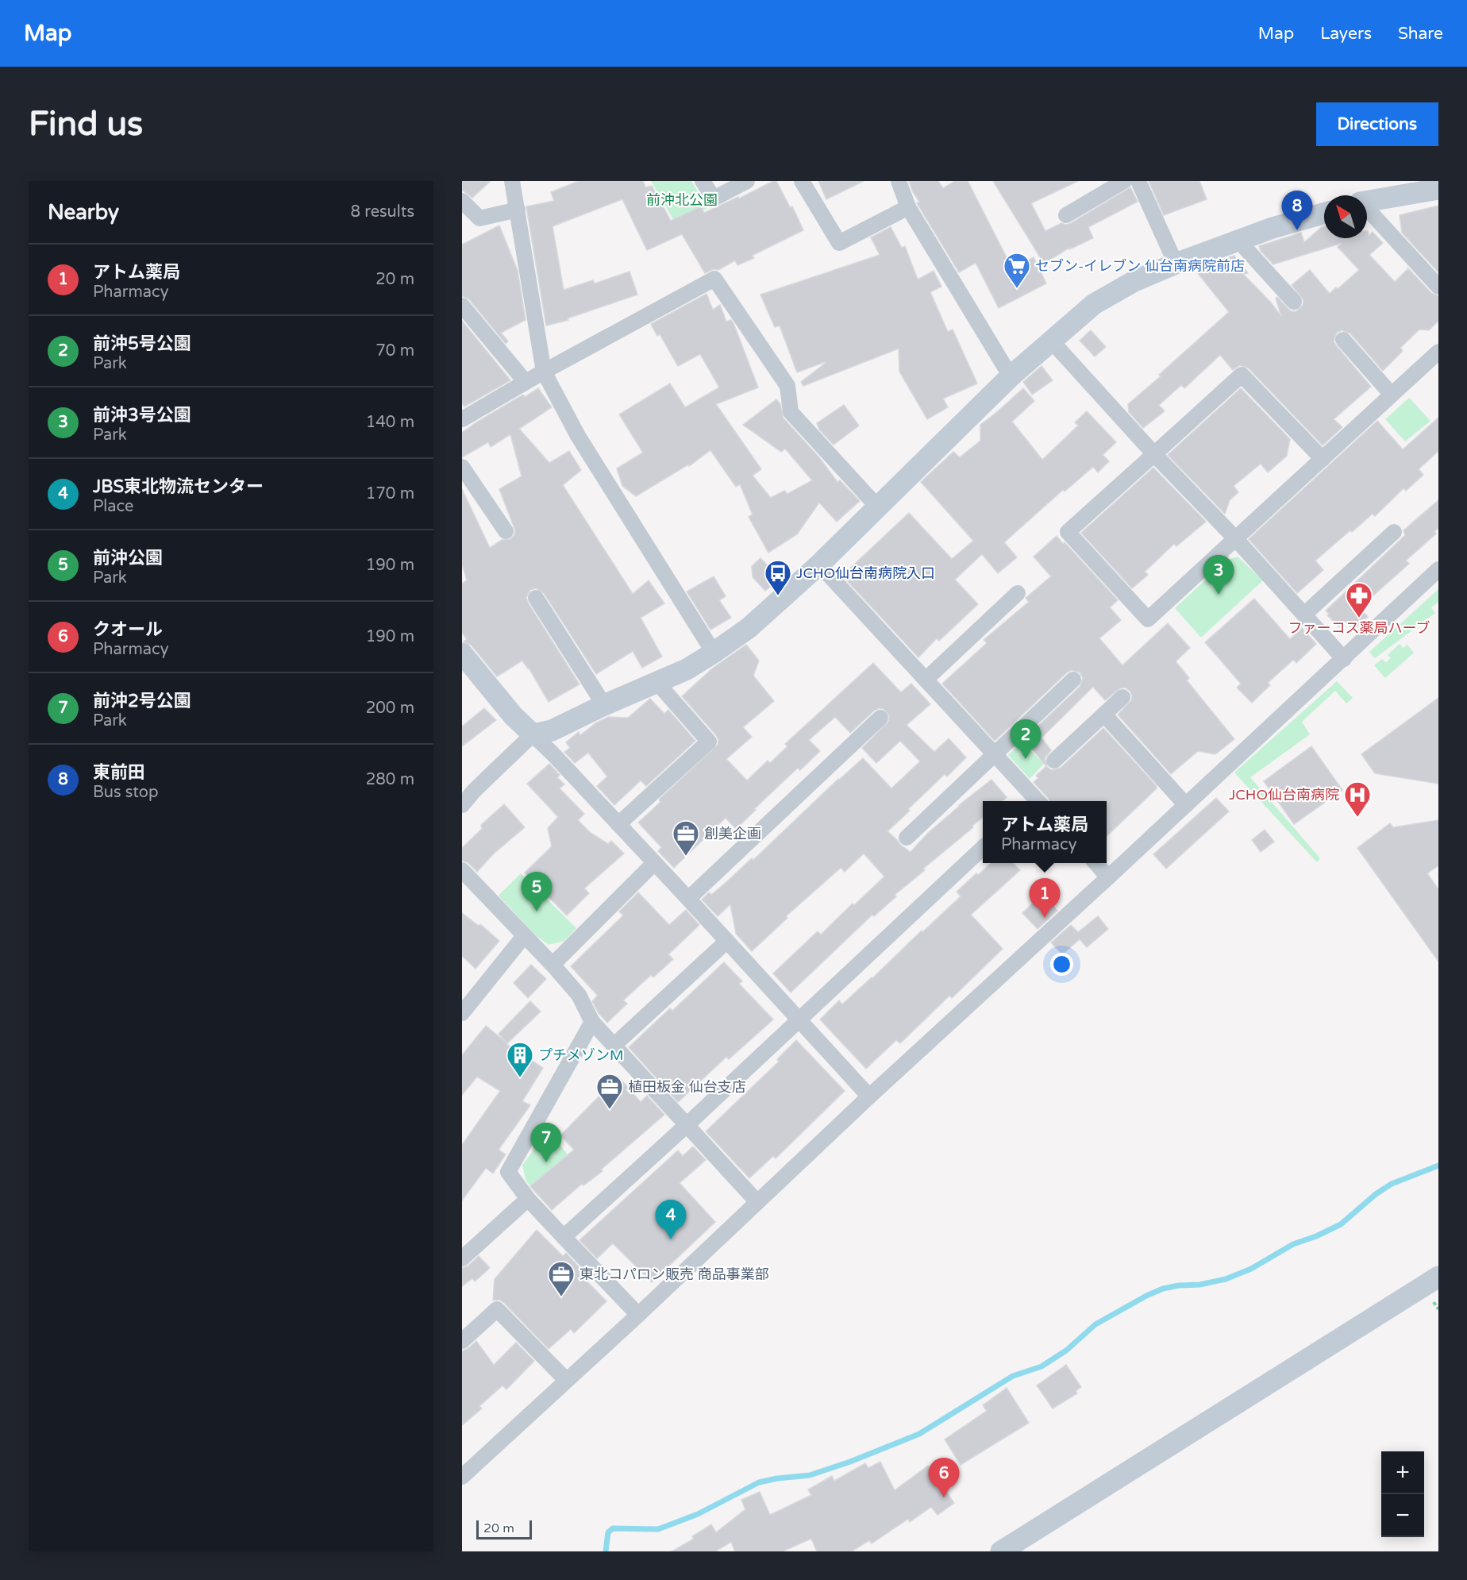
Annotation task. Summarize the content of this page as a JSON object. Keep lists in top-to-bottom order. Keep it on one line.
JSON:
{"parks":["前沖北公園"],"places":{"supermarket":["セブン-イレブン 仙台南病院前店"],"bus stop":["JCHO仙台南病院入口"],"pharmacy":["ファーコス薬局ハーブ"],"hospital":["JCHO仙台南病院"],"office":["創美企画","植田板金 仙台支店","東北コパロン販売 商品事業部"],"building":["プチメゾンM"]},"scale_bar":"20 m","north":"top left","page":{"header":"Map","nav":["Map","Layers","Share"],"buttons":"Directions","title":"Find us","heading":["Nearby","8 results"],"pins":["8","3","2","5","1","7","4","6"],"list":[{"mark":"1","name":"アトム薬局","note":"Pharmacy","value":"20 m"},{"mark":"2","name":"前沖5号公園","note":"Park","value":"70 m"},{"mark":"3","name":"前沖3号公園","note":"Park","value":"140 m"},{"mark":"4","name":"JBS東北物流センター","note":"Place","value":"170 m"},{"mark":"5","name":"前沖公園","note":"Park","value":"190 m"},{"mark":"6","name":"クオール","note":"Pharmacy","value":"190 m"},{"mark":"7","name":"前沖2号公園","note":"Park","value":"200 m"},{"mark":"8","name":"東前田","note":"Bus stop","value":"280 m"}],"popup":["アトム薬局","Pharmacy"],"map_buttons":["+","−"],"scale":"20 m"}}
